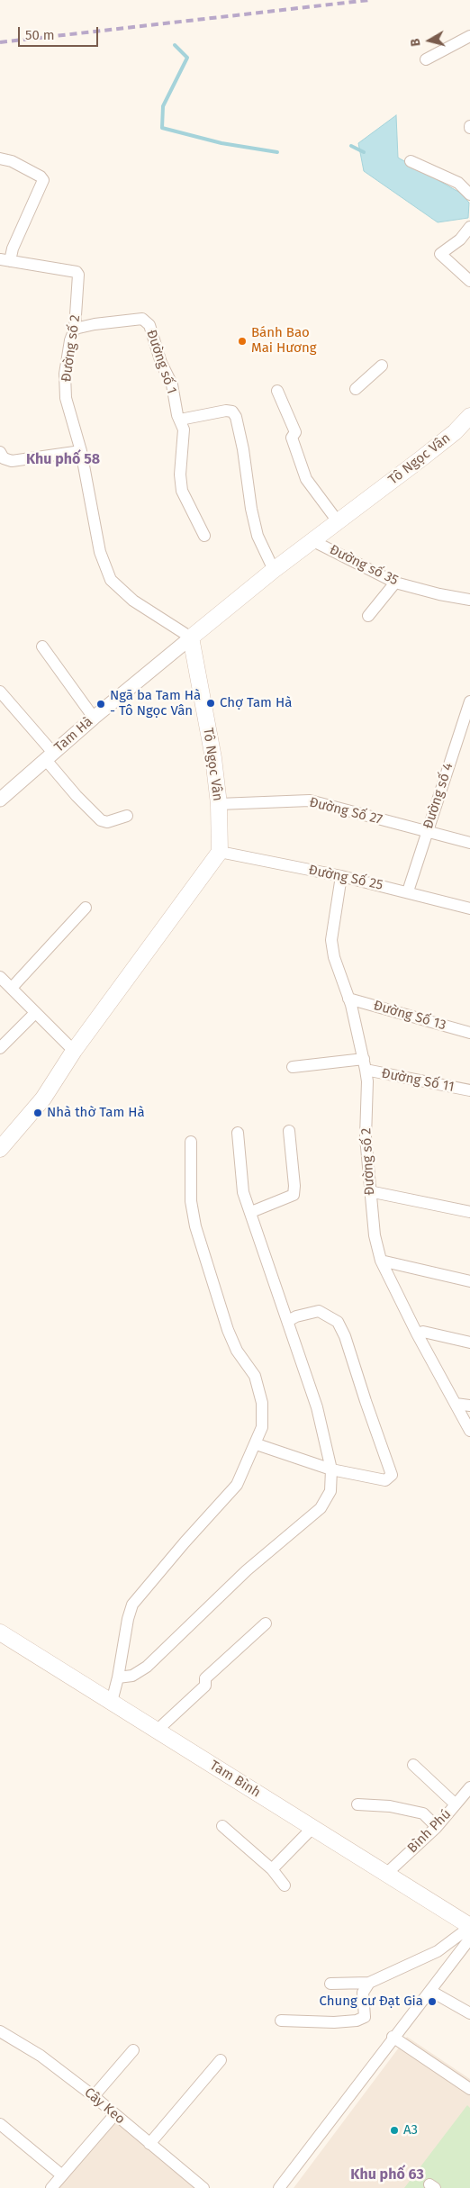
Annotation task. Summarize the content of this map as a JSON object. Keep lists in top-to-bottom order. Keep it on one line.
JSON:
{"streets":{"main road":["Tô Ngọc Vân","Tam Bình"],"street":["Đường số 2","Đường số 1","Đường số 35","Tam Hà","Đường số 4","Đường Số 27","Đường Số 25","Đường Số 13","Đường Số 11","Bình Phú","Cây Keo"]},"crossings":[["Đường số 2","Đường số 1"],["Đường số 2","Tô Ngọc Vân"],["Đường số 2","Tam Hà"],["Đường số 2","Đường Số 25"],["Đường số 2","Đường Số 13"],["Đường số 2","Đường Số 11"],["Tô Ngọc Vân","Đường số 35"],["Tô Ngọc Vân","Tam Hà"],["Tô Ngọc Vân","Đường Số 27"],["Tô Ngọc Vân","Đường Số 25"],["Đường số 4","Đường Số 27"],["Đường số 4","Đường Số 25"],["Tam Bình","Bình Phú"]],"districts":["Khu phố 58","Khu phố 63"],"places":["Bánh Bao Mai Hương","Chợ Tam Hà","Ngã ba Tam Hà - Tô Ngọc Vân","Nhà thờ Tam Hà","Chung cư Đạt Gia","A3"],"scale_bar":"50 m","north":"left"}
